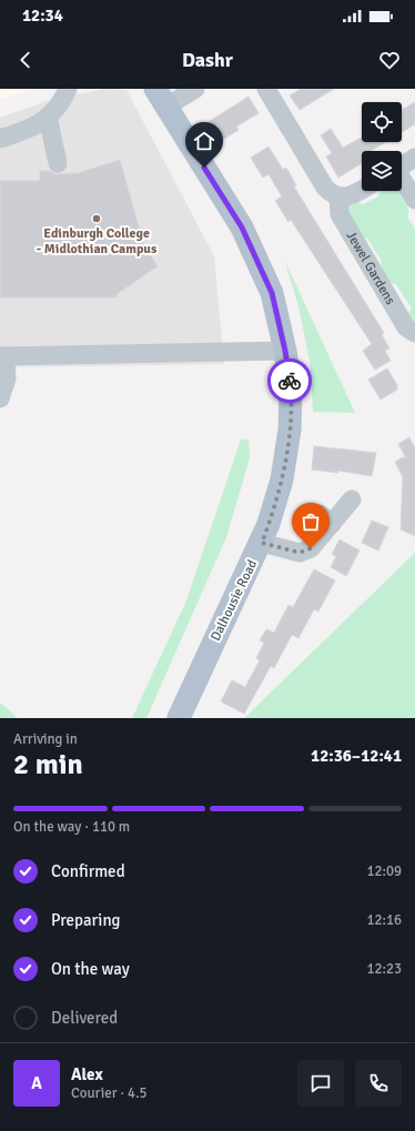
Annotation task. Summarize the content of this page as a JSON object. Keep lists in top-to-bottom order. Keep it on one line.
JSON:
{"streets":{"main road":["Dalhousie Road"],"street":["Jewel Gardens"]},"places":["Edinburgh College - Midlothian Campus"],"page":{"status":"12:34","header":"Dashr","heading":["2 min","Arriving in","12:36–12:41"],"panel":["Alex","Courier · 4.5"],"bar":"On the way · 110 m","list":[["Confirmed","12:09"],["Preparing","12:16"],["On the way","12:23"],"Delivered"],"round":"A"}}
